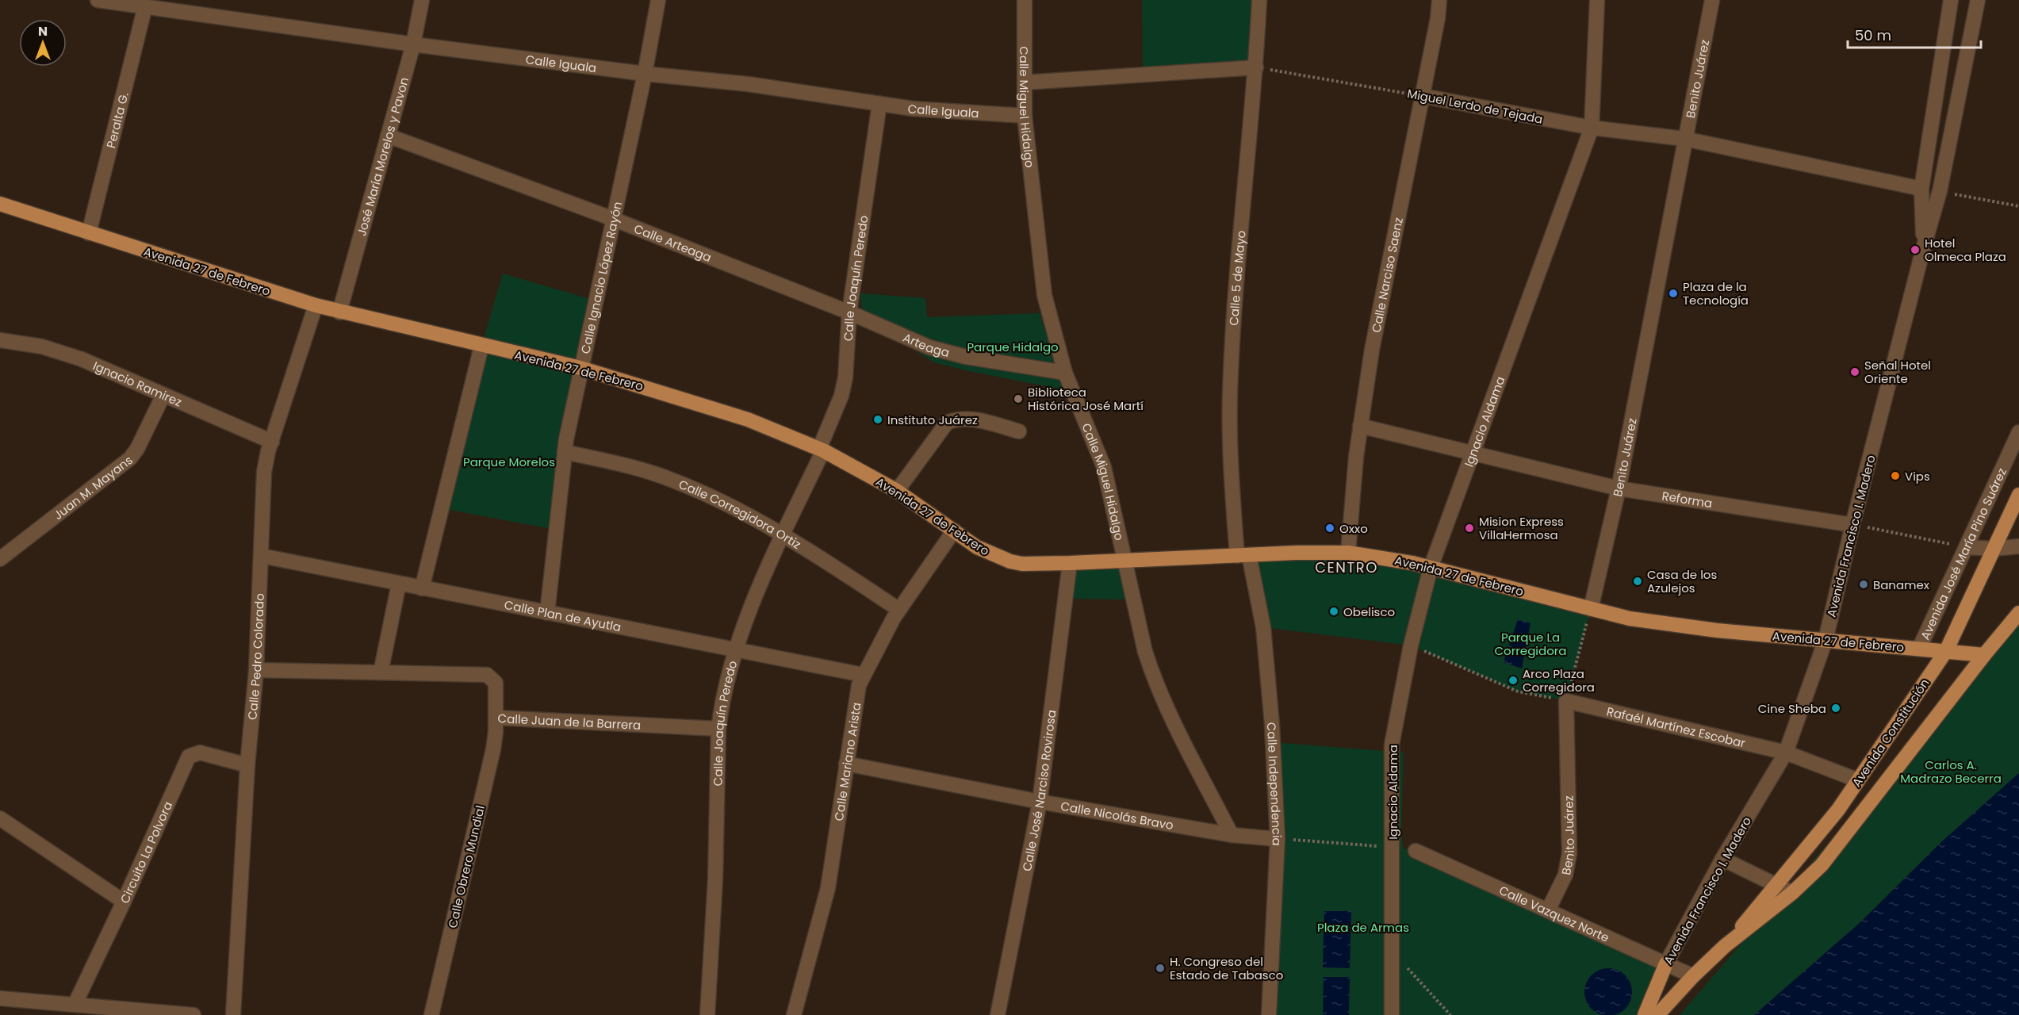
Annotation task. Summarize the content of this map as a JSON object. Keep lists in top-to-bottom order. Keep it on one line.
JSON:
{"streets":{"main road":["Avenida 27 de Febrero","Avenida Francisco I. Madero","Avenida Constitución"],"street":["Calle Iguala","Benito Juárez","Miguel Lerdo de Tejada","Calle Miguel Hidalgo","Peralta G.","José María Morelos y Pavon","Calle Arteaga","Calle Narciso Saenz","Calle Ignacio López Rayón","Calle 5 de Mayo","Calle Joaquín Peredo","Arteaga","Ignacio Ramirez","Ignacio Aldama","Juan M. Mayans","Reforma","Calle Corregidora Ortiz","Avenida José María Pino Suárez","Calle Plan de Ayutla","Calle Pedro Colorado","Calle Juan de la Barrera","Rafaél Martínez Escobar","Calle Mariano Arista","Calle Independencia","Calle José Narciso Rovirosa","Calle Nicolás Bravo","Circuito La Polvora","Calle Obrero Mundial","Calle Vazquez Norte"]},"crossings":[["Calle Iguala","Calle Miguel Hidalgo"],["Calle Iguala","Peralta G."],["Calle Iguala","José María Morelos y Pavon"],["Calle Iguala","Calle Ignacio López Rayón"],["Calle Iguala","Calle Joaquín Peredo"],["Benito Juárez","Miguel Lerdo de Tejada"],["Benito Juárez","Avenida 27 de Febrero"],["Benito Juárez","Reforma"],["Benito Juárez","Rafaél Martínez Escobar"],["Benito Juárez","Calle Vazquez Norte"],["Miguel Lerdo de Tejada","Calle Narciso Saenz"],["Miguel Lerdo de Tejada","Calle 5 de Mayo"],["Miguel Lerdo de Tejada","Ignacio Aldama"],["Miguel Lerdo de Tejada","Avenida Francisco I. Madero"],["Calle Miguel Hidalgo","Avenida 27 de Febrero"],["Calle Miguel Hidalgo","Arteaga"],["Calle Miguel Hidalgo","Calle Nicolás Bravo"],["Peralta G.","Avenida 27 de Febrero"],["José María Morelos y Pavon","Calle Arteaga"],["José María Morelos y Pavon","Avenida 27 de Febrero"],["Calle Arteaga","Calle Ignacio López Rayón"],["Calle Arteaga","Calle Joaquín Peredo"],["Calle Arteaga","Arteaga"],["Avenida 27 de Febrero","Calle Narciso Saenz"],["Avenida 27 de Febrero","Calle Ignacio López Rayón"],["Avenida 27 de Febrero","Calle 5 de Mayo"],["Avenida 27 de Febrero","Calle Joaquín Peredo"],["Avenida 27 de Febrero","Ignacio Aldama"],["Avenida 27 de Febrero","Avenida Francisco I. Madero"],["Avenida 27 de Febrero","Avenida José María Pino Suárez"],["Avenida 27 de Febrero","Calle Pedro Colorado"],["Avenida 27 de Febrero","Avenida Constitución"],["Avenida 27 de Febrero","Calle Mariano Arista"],["Avenida 27 de Febrero","Calle Independencia"],["Avenida 27 de Febrero","Calle José Narciso Rovirosa"],["Calle Narciso Saenz","Reforma"],["Calle Ignacio López Rayón","Calle Corregidora Ortiz"],["Calle Ignacio López Rayón","Calle Plan de Ayutla"],["Calle 5 de Mayo","Calle Independencia"],["Calle Joaquín Peredo","Arteaga"],["Calle Joaquín Peredo","Calle Corregidora Ortiz"],["Calle Joaquín Peredo","Calle Plan de Ayutla"],["Calle Joaquín Peredo","Calle Juan de la Barrera"],["Ignacio Ramirez","Juan M. Mayans"],["Ignacio Ramirez","Calle Pedro Colorado"],["Ignacio Aldama","Reforma"],["Reforma","Avenida Francisco I. Madero"],["Calle Corregidora Ortiz","Calle Mariano Arista"],["Avenida Francisco I. Madero","Rafaél Martínez Escobar"],["Avenida Francisco I. Madero","Calle Vazquez Norte"],["Calle Plan de Ayutla","Calle Pedro Colorado"],["Calle Plan de Ayutla","Calle Mariano Arista"],["Calle Pedro Colorado","Calle Juan de la Barrera"],["Calle Pedro Colorado","Circuito La Polvora"],["Calle Juan de la Barrera","Calle Obrero Mundial"],["Rafaél Martínez Escobar","Avenida Constitución"],["Calle Mariano Arista","Calle Nicolás Bravo"],["Calle Independencia","Calle Nicolás Bravo"],["Calle José Narciso Rovirosa","Calle Nicolás Bravo"]],"districts":["CENTRO"],"parks":["Parque Hidalgo","Parque Morelos","Parque La Corregidora","Carlos A. Madrazo Becerra","Plaza de Armas"],"places":["Hotel Olmeca Plaza","Plaza de la Tecnología","Señal Hotel Oriente","Biblioteca Histórica José Martí","Instituto Juárez","Vips","Oxxo","Mision Express VillaHermosa","Casa de los Azulejos","Banamex","Obelisco","Arco Plaza Corregidora","Cine Sheba","H. Congreso del Estado de Tabasco"],"scale_bar":"50 m","north":"top"}
